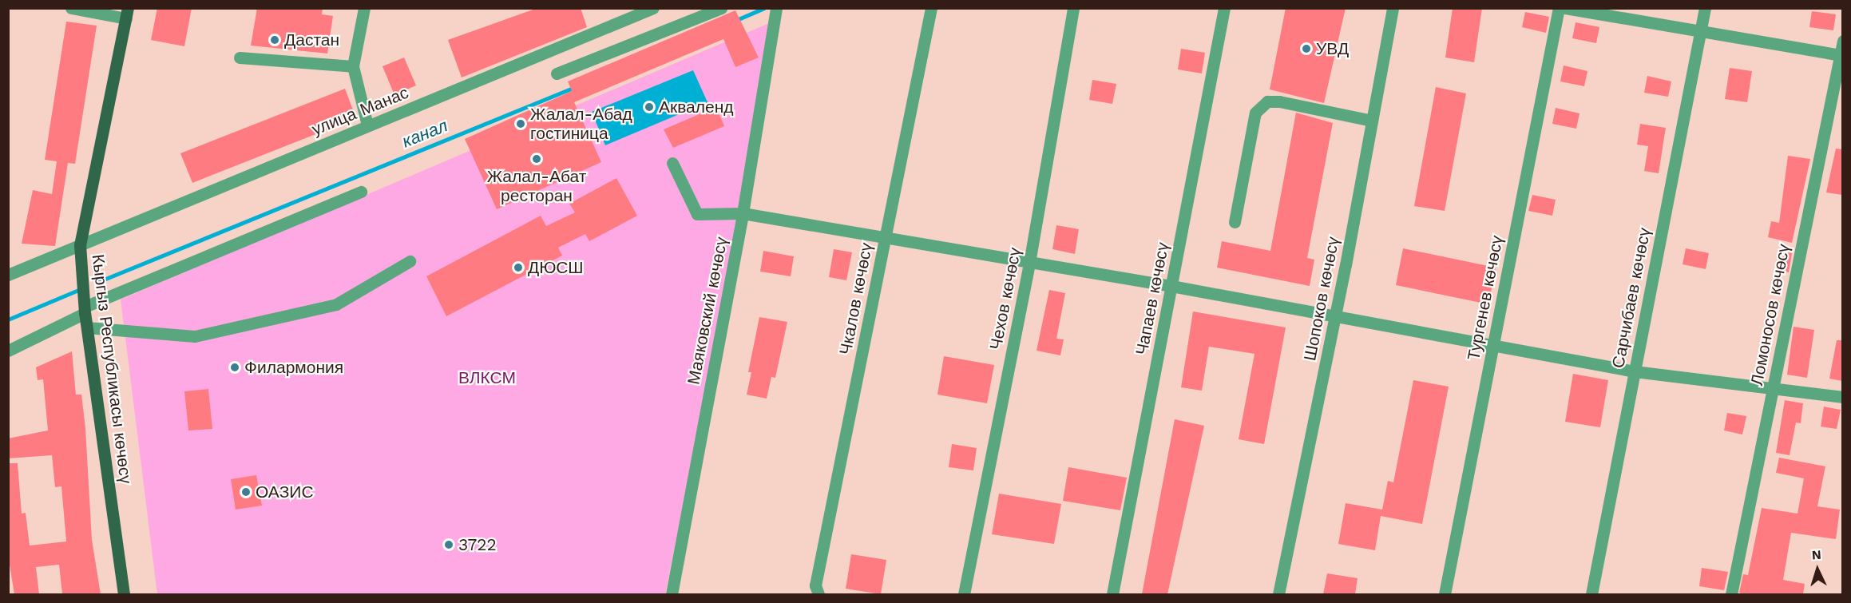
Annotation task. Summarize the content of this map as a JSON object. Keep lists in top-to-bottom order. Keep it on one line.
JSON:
{"streets":{"main road":["Кыргыз Республикасы көчөсү"],"street":["улица Манас","Тургенев көчөсү","Сарчибаев көчөсү","Чкалов көчөсү","Чехов көчөсү","Чапаев көчөсү","Шопоков көчөсү","Маяковский көчөсү","Ломоносов көчөсү"]},"crossings":[["улица Манас","Кыргыз Республикасы көчөсү"]],"water":["канал"],"parks":["ВЛКСМ"],"places":["Дастан","УВД","Акваленд","Жалал-Абад гостиница","Жалал-Абат ресторан","ДЮСШ","Филармония","ОАЗИС","3722"],"north":"top"}
